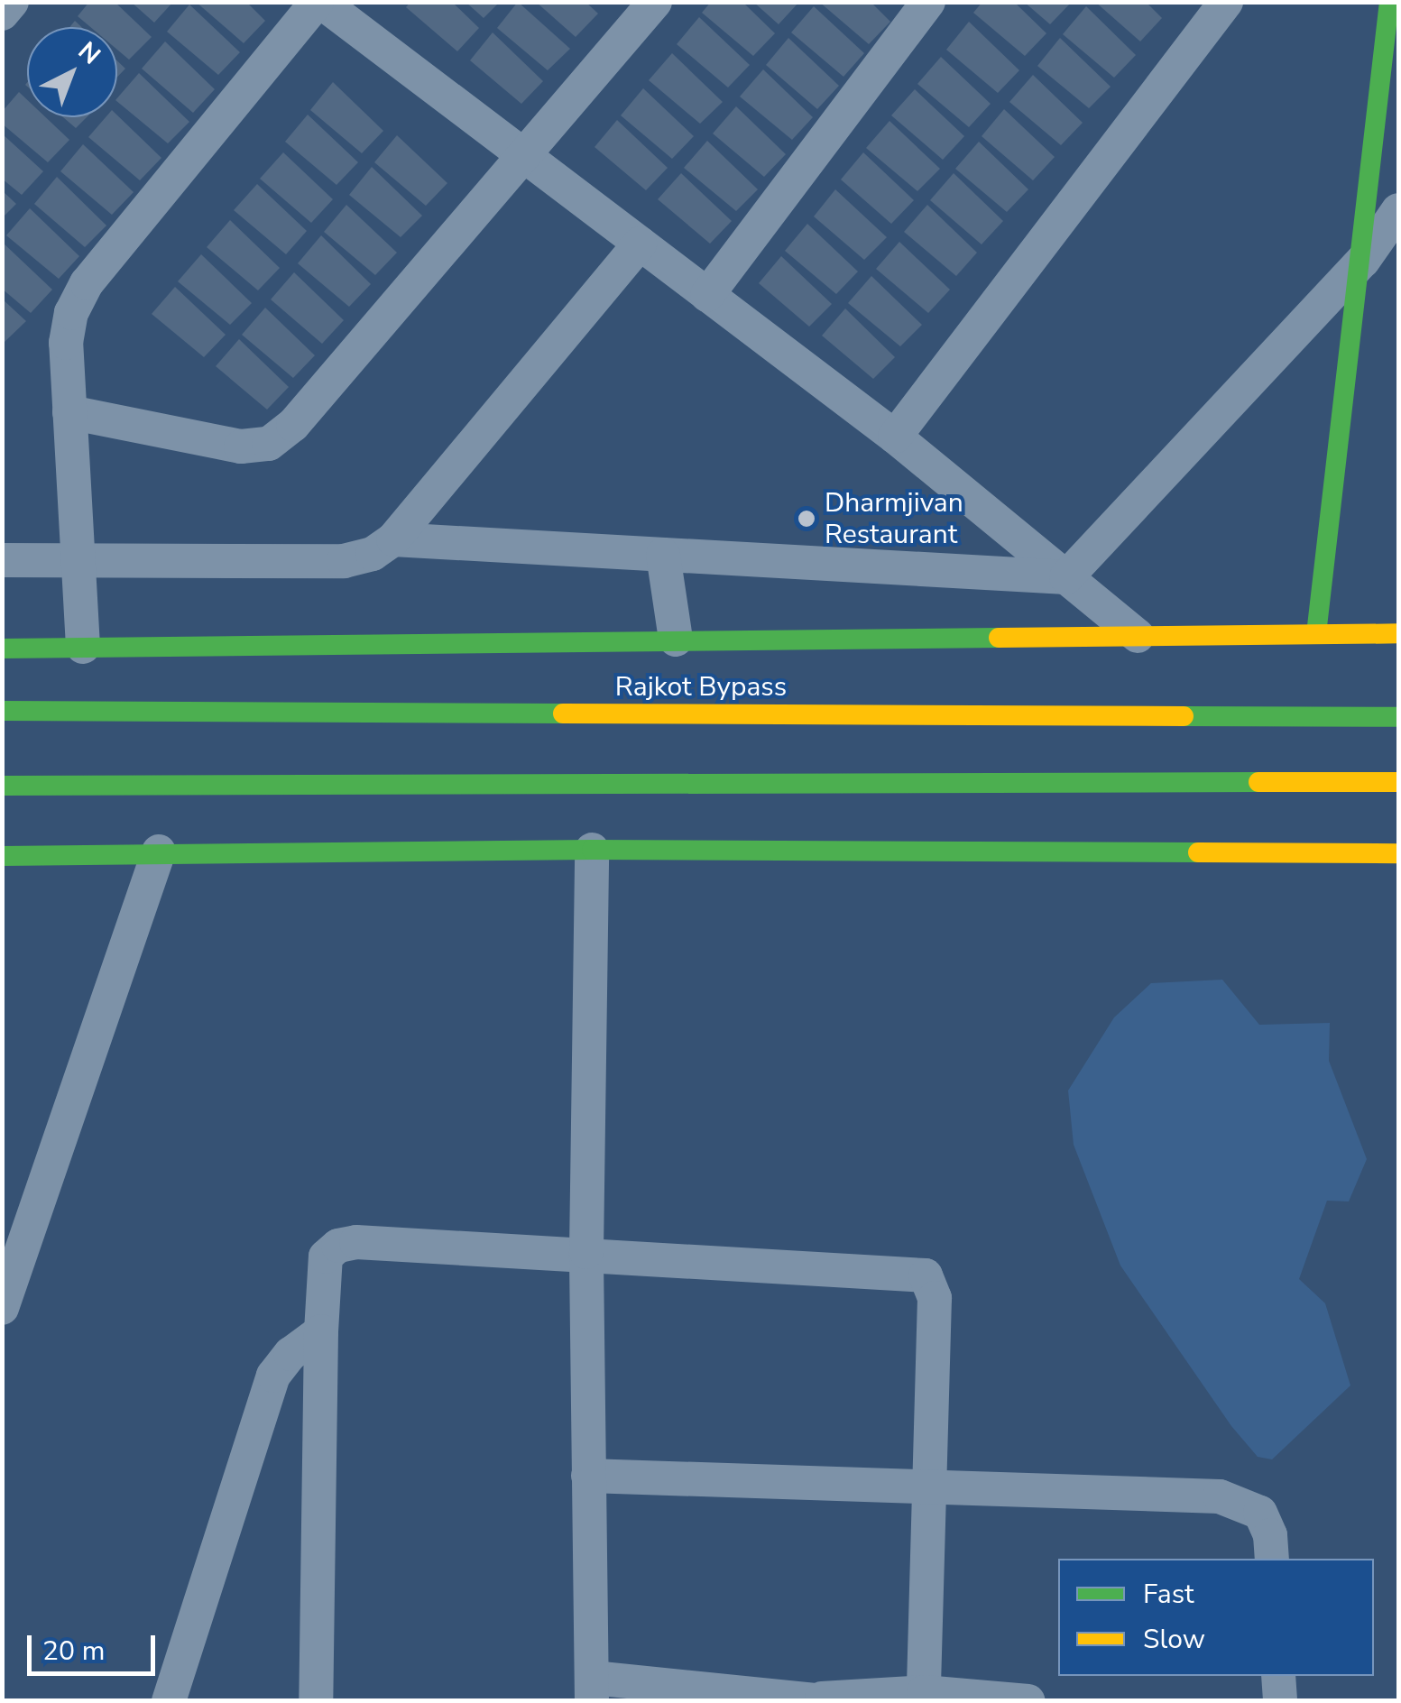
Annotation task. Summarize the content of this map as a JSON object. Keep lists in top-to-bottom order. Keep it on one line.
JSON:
{"streets":{"main road":["Rajkot Bypass"]},"places":["Dharmjivan Restaurant"],"legend":["Fast","Slow"],"scale_bar":"20 m","north":"top right"}
